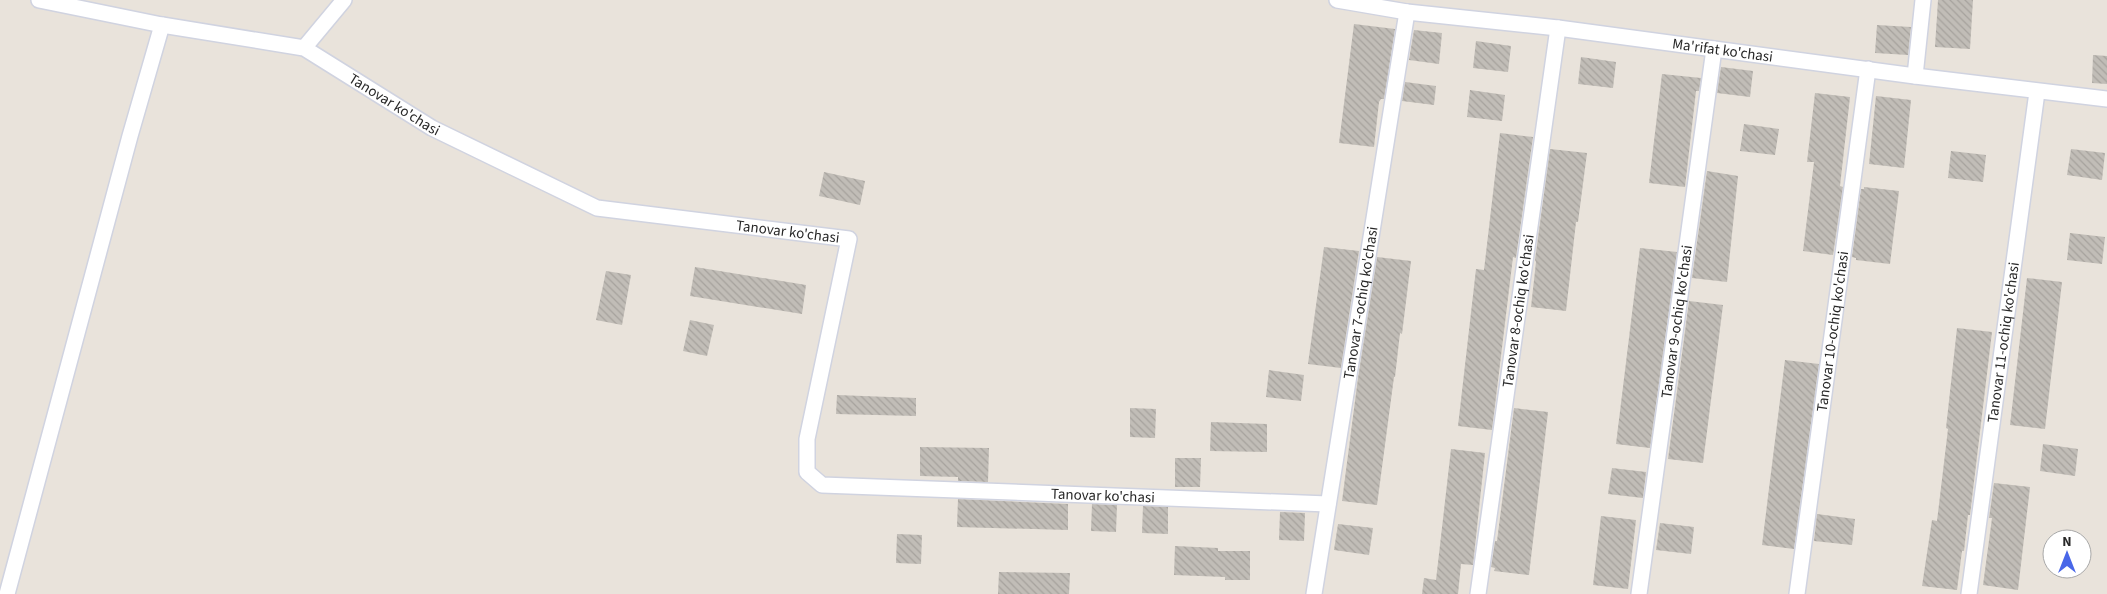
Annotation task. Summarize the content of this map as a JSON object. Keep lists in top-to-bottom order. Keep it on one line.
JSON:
{"streets":{"street":["Ma'rifat ko'chasi","Tanovar ko'chasi","Tanovar 7-ochiq ko'chasi","Tanovar 8-ochiq ko'chasi","Tanovar 9-ochiq ko'chasi","Tanovar 10-ochiq ko'chasi","Tanovar 11-ochiq ko'chasi"]},"crossings":[["Ma'rifat ko'chasi","Tanovar 7-ochiq ko'chasi"],["Ma'rifat ko'chasi","Tanovar 8-ochiq ko'chasi"],["Ma'rifat ko'chasi","Tanovar 9-ochiq ko'chasi"],["Ma'rifat ko'chasi","Tanovar 10-ochiq ko'chasi"],["Ma'rifat ko'chasi","Tanovar 11-ochiq ko'chasi"],["Tanovar ko'chasi","Tanovar 7-ochiq ko'chasi"]],"north":"top"}
